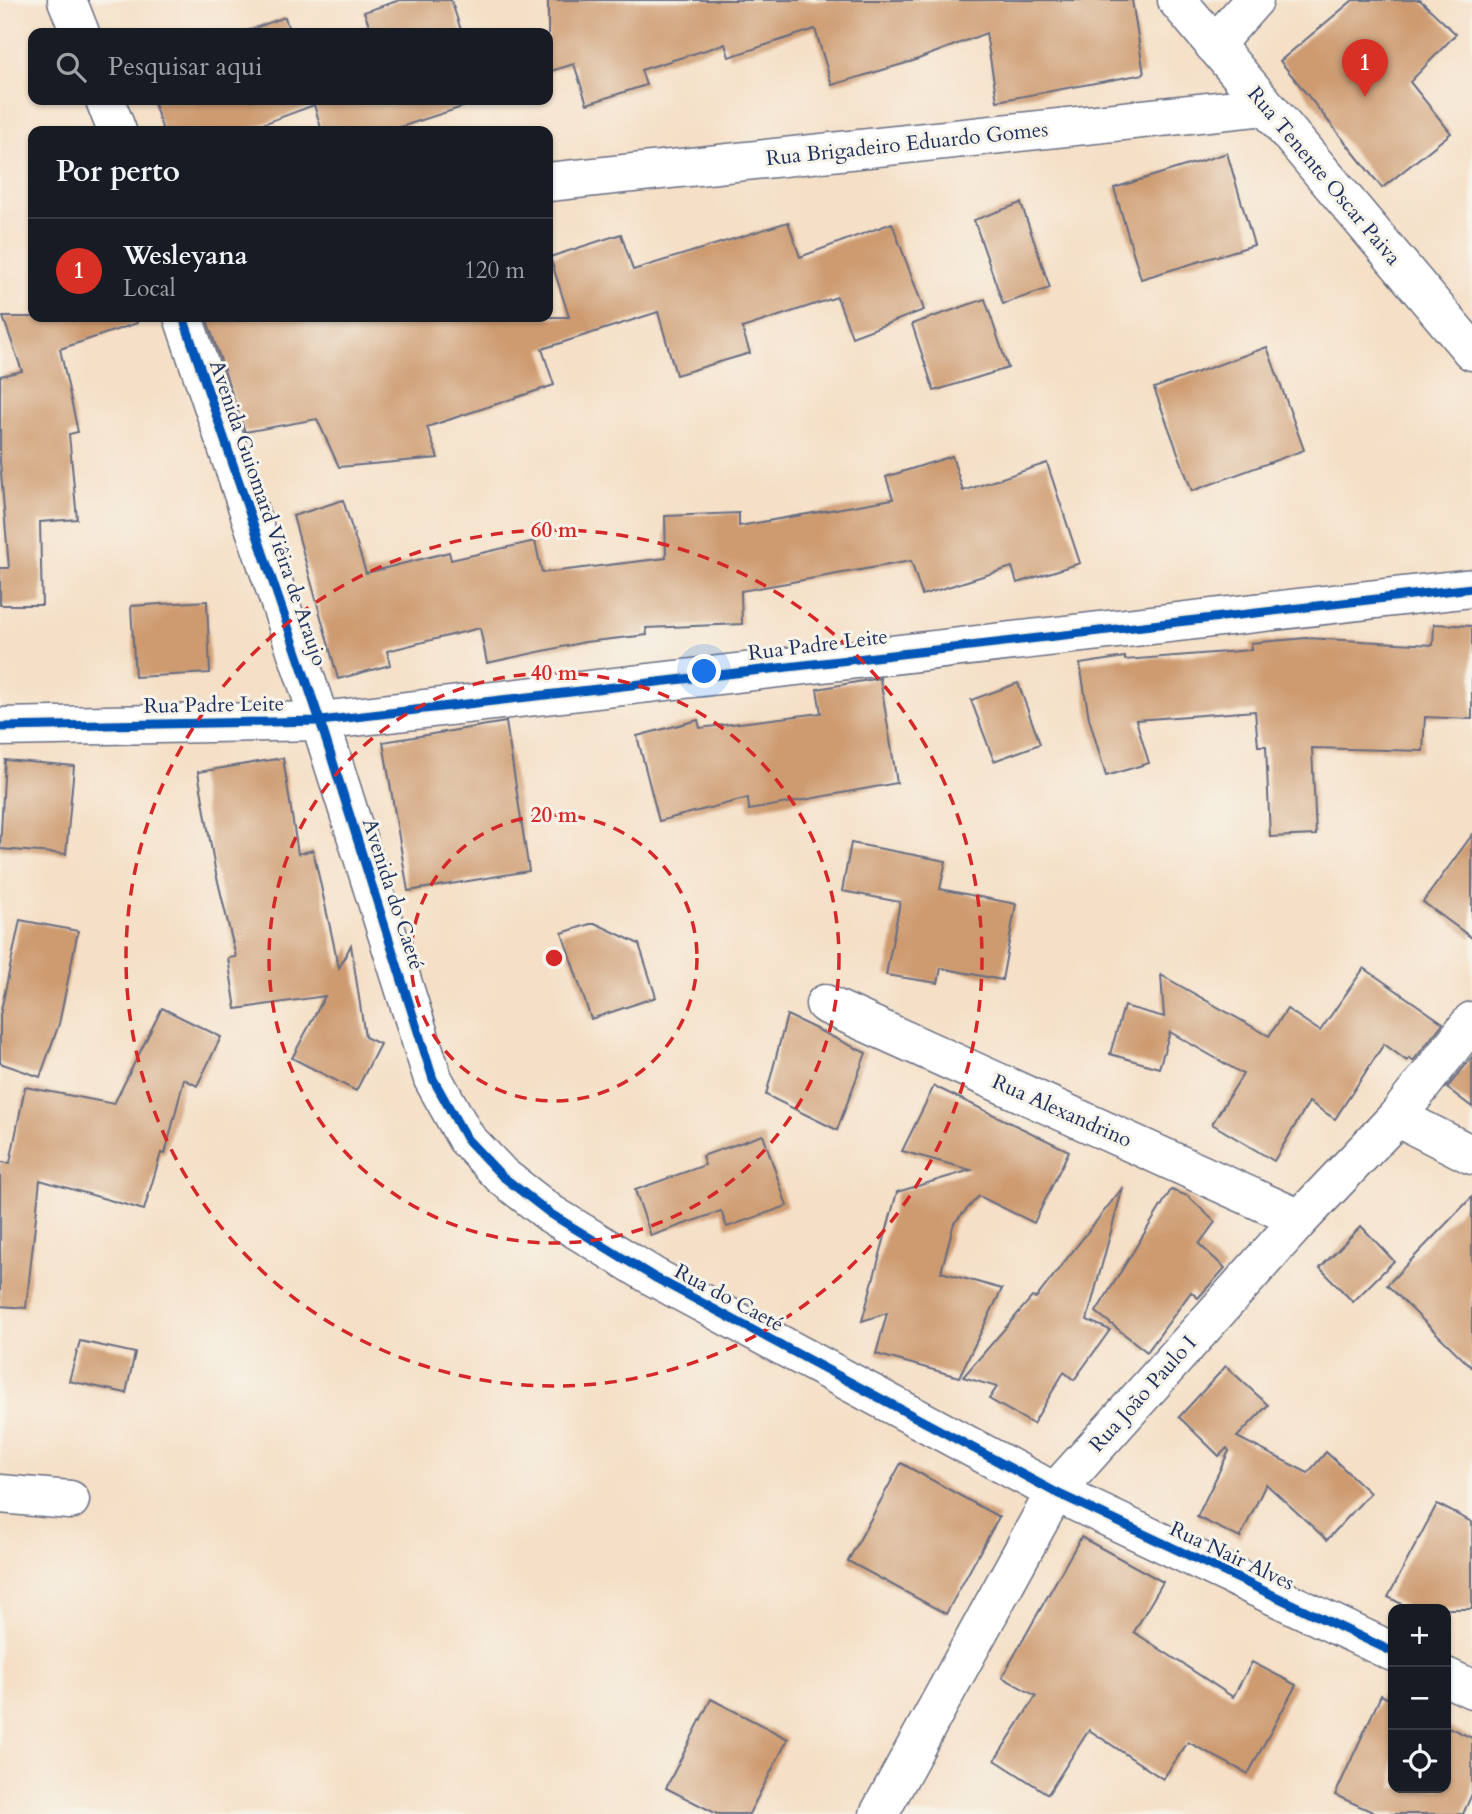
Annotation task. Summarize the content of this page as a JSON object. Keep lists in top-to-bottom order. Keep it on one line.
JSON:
{"streets":{"street":["Rua Brigadeiro Eduardo Gomes","Rua Tenente Oscar Paiva","Avenida Guiomard Viêira de Araujo","Rua Padre Leite","Avenida do Caeté","Rua Alexandrino","Rua do Caeté","Rua João Paulo I","Rua Nair Alves"]},"crossings":[["Rua Brigadeiro Eduardo Gomes","Rua Tenente Oscar Paiva"],["Avenida Guiomard Viêira de Araujo","Rua Padre Leite"],["Avenida Guiomard Viêira de Araujo","Avenida do Caeté"],["Rua Padre Leite","Avenida do Caeté"],["Avenida do Caeté","Rua do Caeté"],["Rua Alexandrino","Rua João Paulo I"],["Rua do Caeté","Rua João Paulo I"],["Rua do Caeté","Rua Nair Alves"],["Rua João Paulo I","Rua Nair Alves"]],"page":{"search":"Pesquisar aqui","pins":"1","heading":"Por perto","list":[{"mark":"1","name":"Wesleyana","note":"Local","value":"120 m"}],"map_buttons":["+","−"]},"rings":["60 m","40 m","20 m"]}
